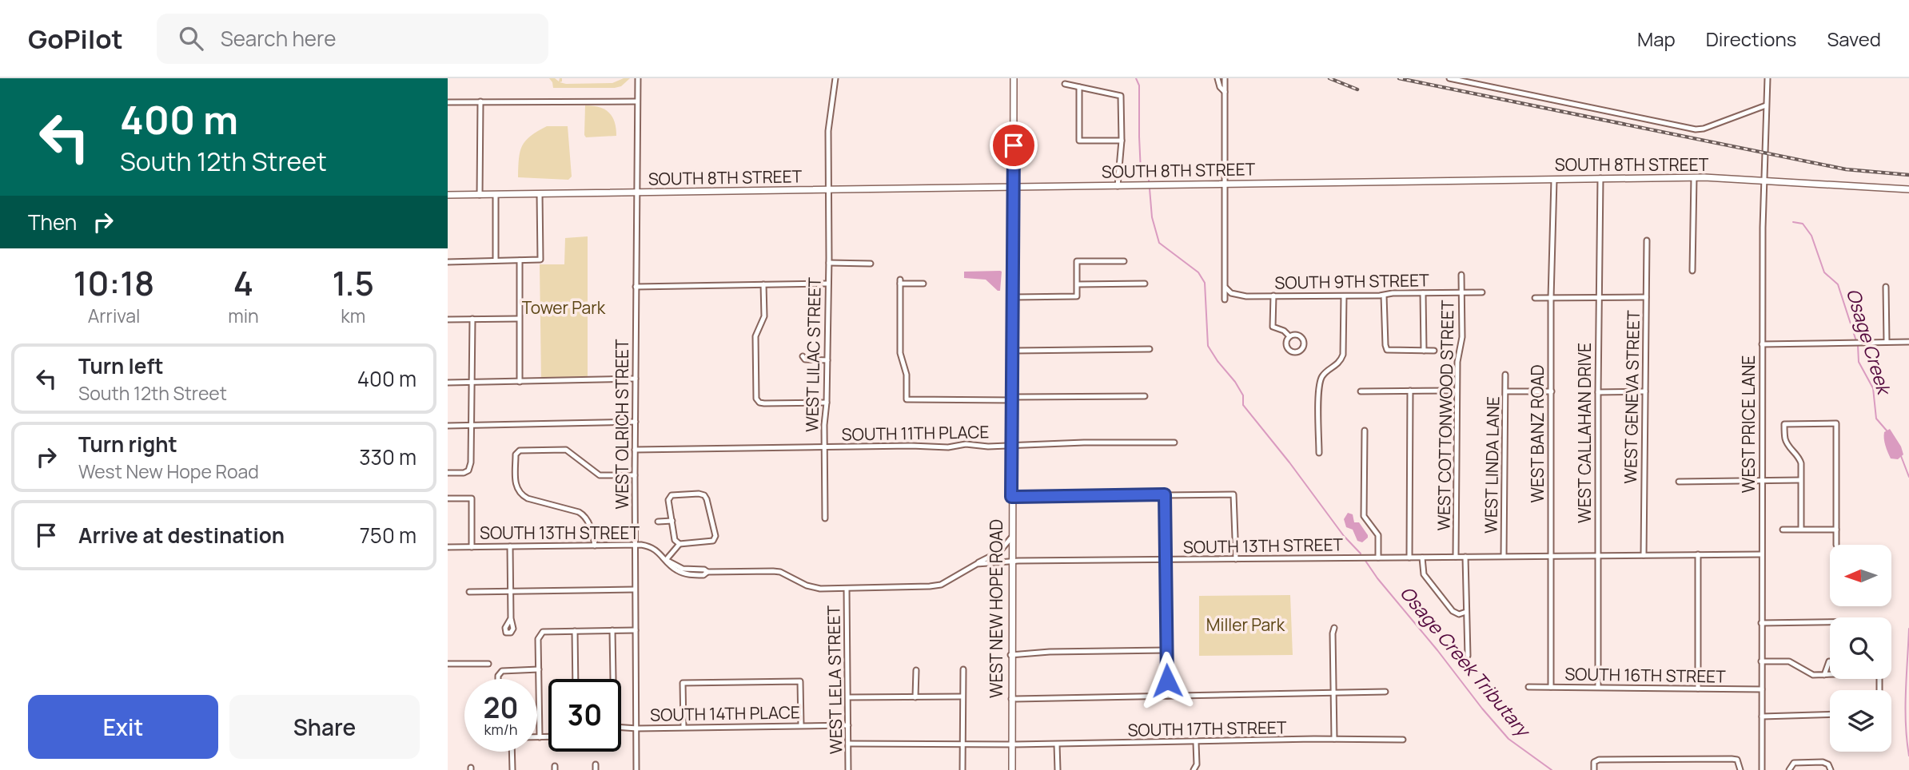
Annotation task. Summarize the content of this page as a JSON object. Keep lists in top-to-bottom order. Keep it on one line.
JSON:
{"streets":{"main road":["SOUTH 8TH STREET","WEST NEW HOPE ROAD"],"street":["SOUTH 9TH STREET","WEST LILAC STREET","WEST GENEVA STREET","WEST COTTONWOOD STREET","WEST OLRICH STREET","WEST PRICE LANE","WEST CALLAHAN DRIVE","SOUTH 11TH PLACE","WEST BANZ ROAD","WEST LINDA LANE","SOUTH 13TH STREET","SOUTH 16TH STREET","WEST LELA STREET","SOUTH 14TH PLACE","SOUTH 17TH STREET"]},"crossings":[["SOUTH 8TH STREET","WEST LILAC STREET"],["SOUTH 8TH STREET","WEST OLRICH STREET"],["SOUTH 8TH STREET","WEST PRICE LANE"],["SOUTH 8TH STREET","WEST CALLAHAN DRIVE"],["SOUTH 8TH STREET","WEST BANZ ROAD"],["SOUTH 8TH STREET","WEST NEW HOPE ROAD"],["SOUTH 9TH STREET","WEST COTTONWOOD STREET"],["WEST LILAC STREET","SOUTH 11TH PLACE"],["WEST GENEVA STREET","SOUTH 13TH STREET"],["WEST COTTONWOOD STREET","SOUTH 13TH STREET"],["WEST OLRICH STREET","SOUTH 11TH PLACE"],["WEST OLRICH STREET","SOUTH 13TH STREET"],["WEST OLRICH STREET","SOUTH 14TH PLACE"],["WEST PRICE LANE","SOUTH 13TH STREET"],["WEST PRICE LANE","SOUTH 16TH STREET"],["WEST CALLAHAN DRIVE","SOUTH 13TH STREET"],["WEST CALLAHAN DRIVE","SOUTH 16TH STREET"],["SOUTH 11TH PLACE","WEST NEW HOPE ROAD"],["WEST BANZ ROAD","SOUTH 13TH STREET"],["WEST BANZ ROAD","SOUTH 16TH STREET"],["WEST LINDA LANE","SOUTH 13TH STREET"],["SOUTH 13TH STREET","WEST NEW HOPE ROAD"],["SOUTH 13TH STREET","WEST LELA STREET"],["WEST NEW HOPE ROAD","SOUTH 17TH STREET"],["WEST LELA STREET","SOUTH 14TH PLACE"]],"water":["Osage Creek","Osage Creek Tributary"],"parks":["Tower Park","Miller Park"],"north":"left","page":{"header":"GoPilot","search":"Search here","nav":["Map","Directions","Saved"],"turn":["400 m","South 12th Street"],"then":"Then","eta":["10:18","Arrival","4","min","1.5","km"],"list":[{"name":"Turn left","note":"South 12th Street","value":"400 m"},{"name":"Turn right","note":"West New Hope Road","value":"330 m"},{"name":"Arrive at destination","value":"750 m"}],"speed":"20 km/h","limit":"30","buttons":["Exit","Share"]}}
